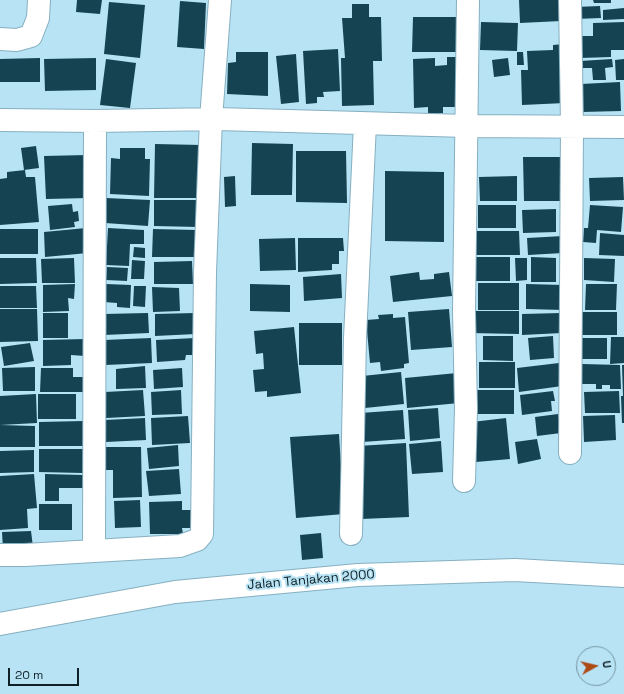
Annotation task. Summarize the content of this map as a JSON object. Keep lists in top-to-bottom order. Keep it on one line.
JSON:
{"streets":{"street":["Jalan Tanjakan 2000"]},"scale_bar":"20 m","north":"right"}
